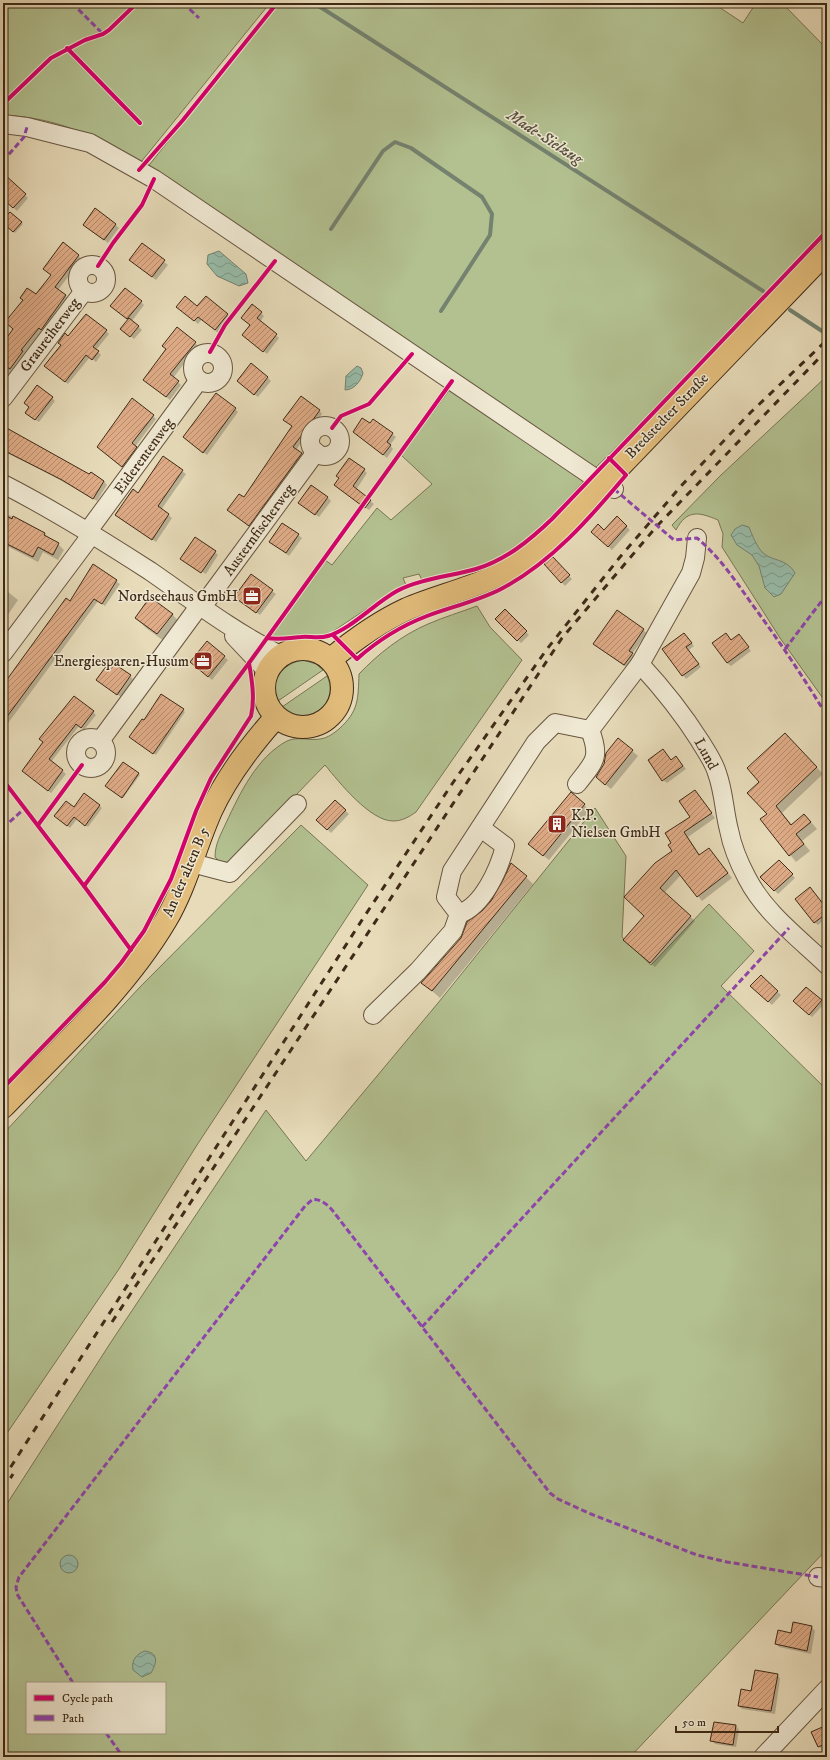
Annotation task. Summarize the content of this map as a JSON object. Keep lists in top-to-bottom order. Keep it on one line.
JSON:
{"streets":{"main road":["Bredstedter Straße","An der alten B 5"],"street":["Graureiherweg","Eiderentenweg","Austernfischerweg","Lund"]},"crossings":[["Bredstedter Straße","An der alten B 5"]],"water":["Made-Sielzug"],"places":{"office":["Nordseehaus GmbH","Energiesparen-Husum"],"building":["K.P. Nielsen GmbH"]},"legend":["Cycle path","Path"],"scale_bar":"50 m"}
